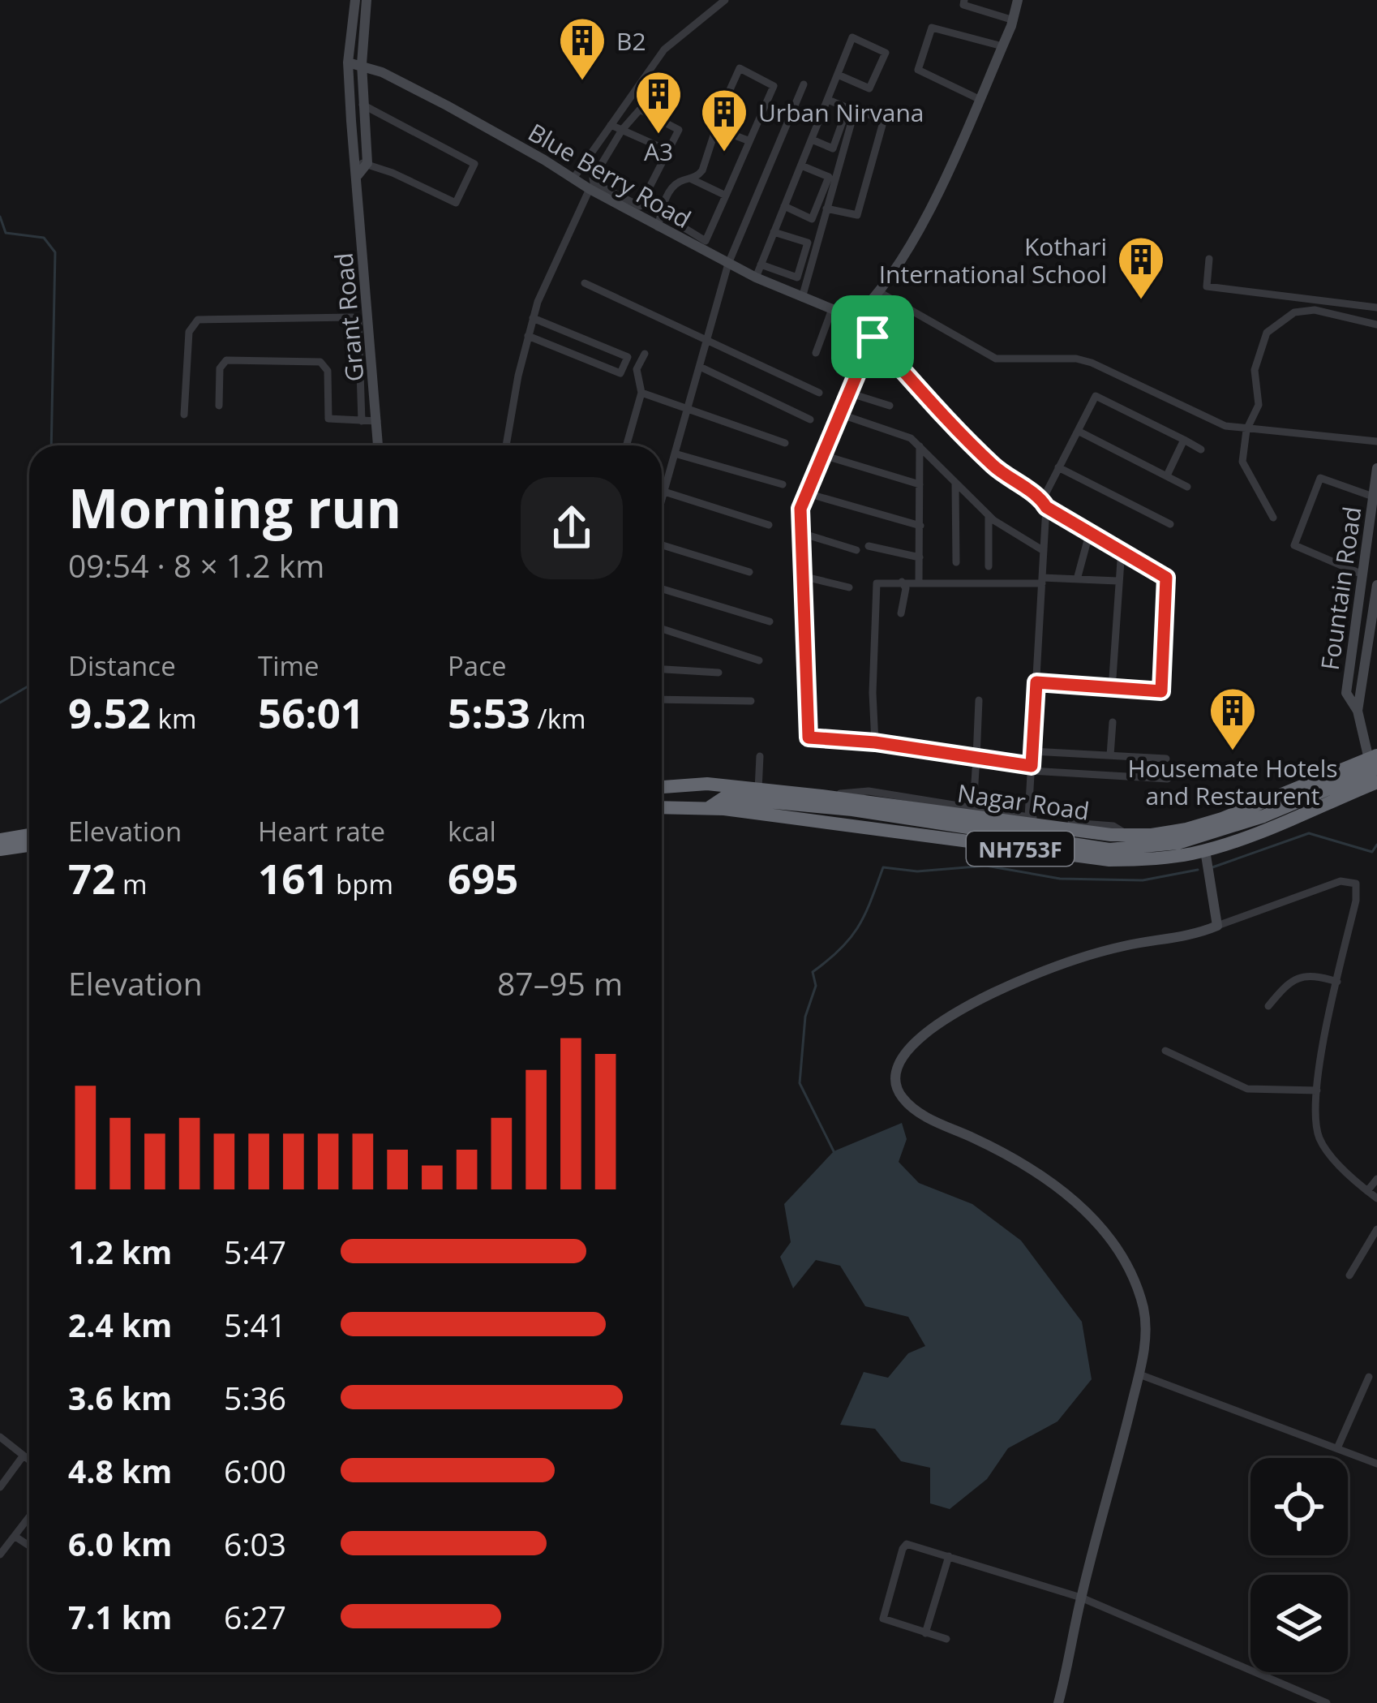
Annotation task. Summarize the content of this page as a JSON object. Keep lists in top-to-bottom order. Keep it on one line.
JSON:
{"streets":{"highway":["Nagar Road","NH753F"],"street":["Blue Berry Road","Grant Road","Fountain Road"]},"crossings":[["Blue Berry Road","Grant Road"],["Fountain Road","Nagar Road"]],"places":{"building":["B2","A3","Urban Nirvana","Kothari International School","Housemate Hotels and Restaurent"]},"page":{"heading":["Morning run","09:54 · 8 × 1.2 km"],"stats":[["Distance","9.52 km"],["Time","56:01"],["Pace","5:53 /km"],["Elevation","72 m"],["Heart rate","161 bpm"],["kcal","695"]],"chart":["Elevation","87–95 m"],"list":[{"name":"1.2 km","note":"5:47"},{"name":"2.4 km","note":"5:41"},{"name":"3.6 km","note":"5:36"},{"name":"4.8 km","note":"6:00"},{"name":"6.0 km","note":"6:03"},{"name":"7.1 km","note":"6:27"}]}}
